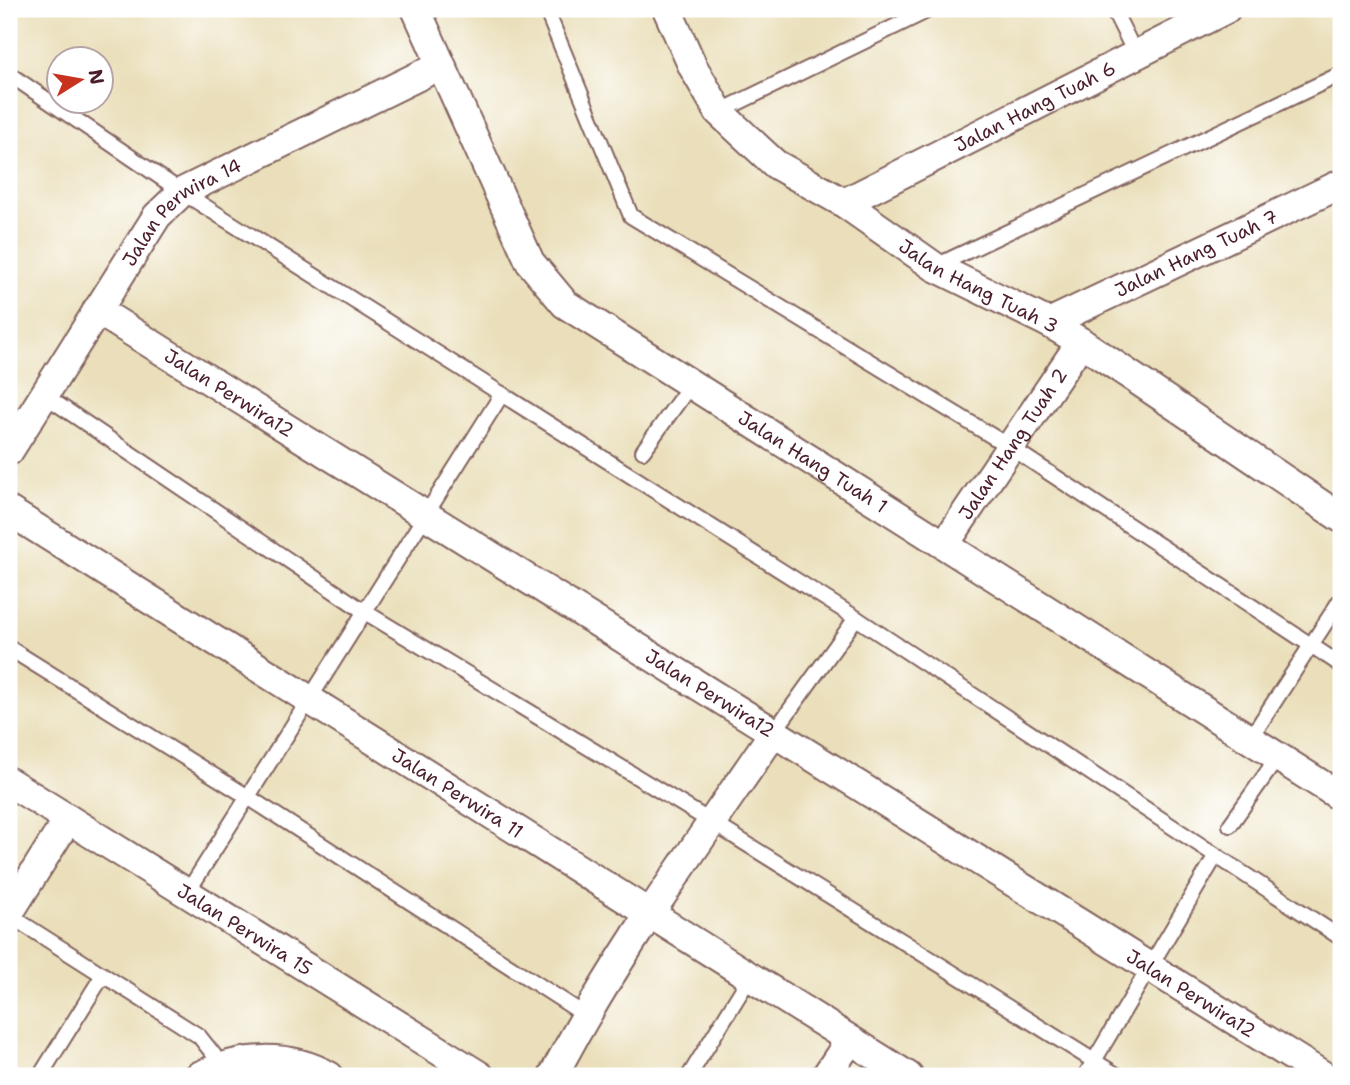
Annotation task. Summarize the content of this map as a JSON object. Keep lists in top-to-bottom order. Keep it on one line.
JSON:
{"streets":{"street":["Jalan Hang Tuah 6","Jalan Perwira 14","Jalan Hang Tuah 7","Jalan Hang Tuah 3","Jalan Perwira12","Jalan Hang Tuah 2","Jalan Hang Tuah 1","Jalan Perwira 11","Jalan Perwira 15"]},"crossings":[["Jalan Hang Tuah 6","Jalan Hang Tuah 3"],["Jalan Perwira 14","Jalan Perwira12"],["Jalan Perwira 14","Jalan Hang Tuah 1"],["Jalan Hang Tuah 7","Jalan Hang Tuah 3"],["Jalan Hang Tuah 3","Jalan Hang Tuah 2"],["Jalan Hang Tuah 2","Jalan Hang Tuah 1"]],"north":"right"}
